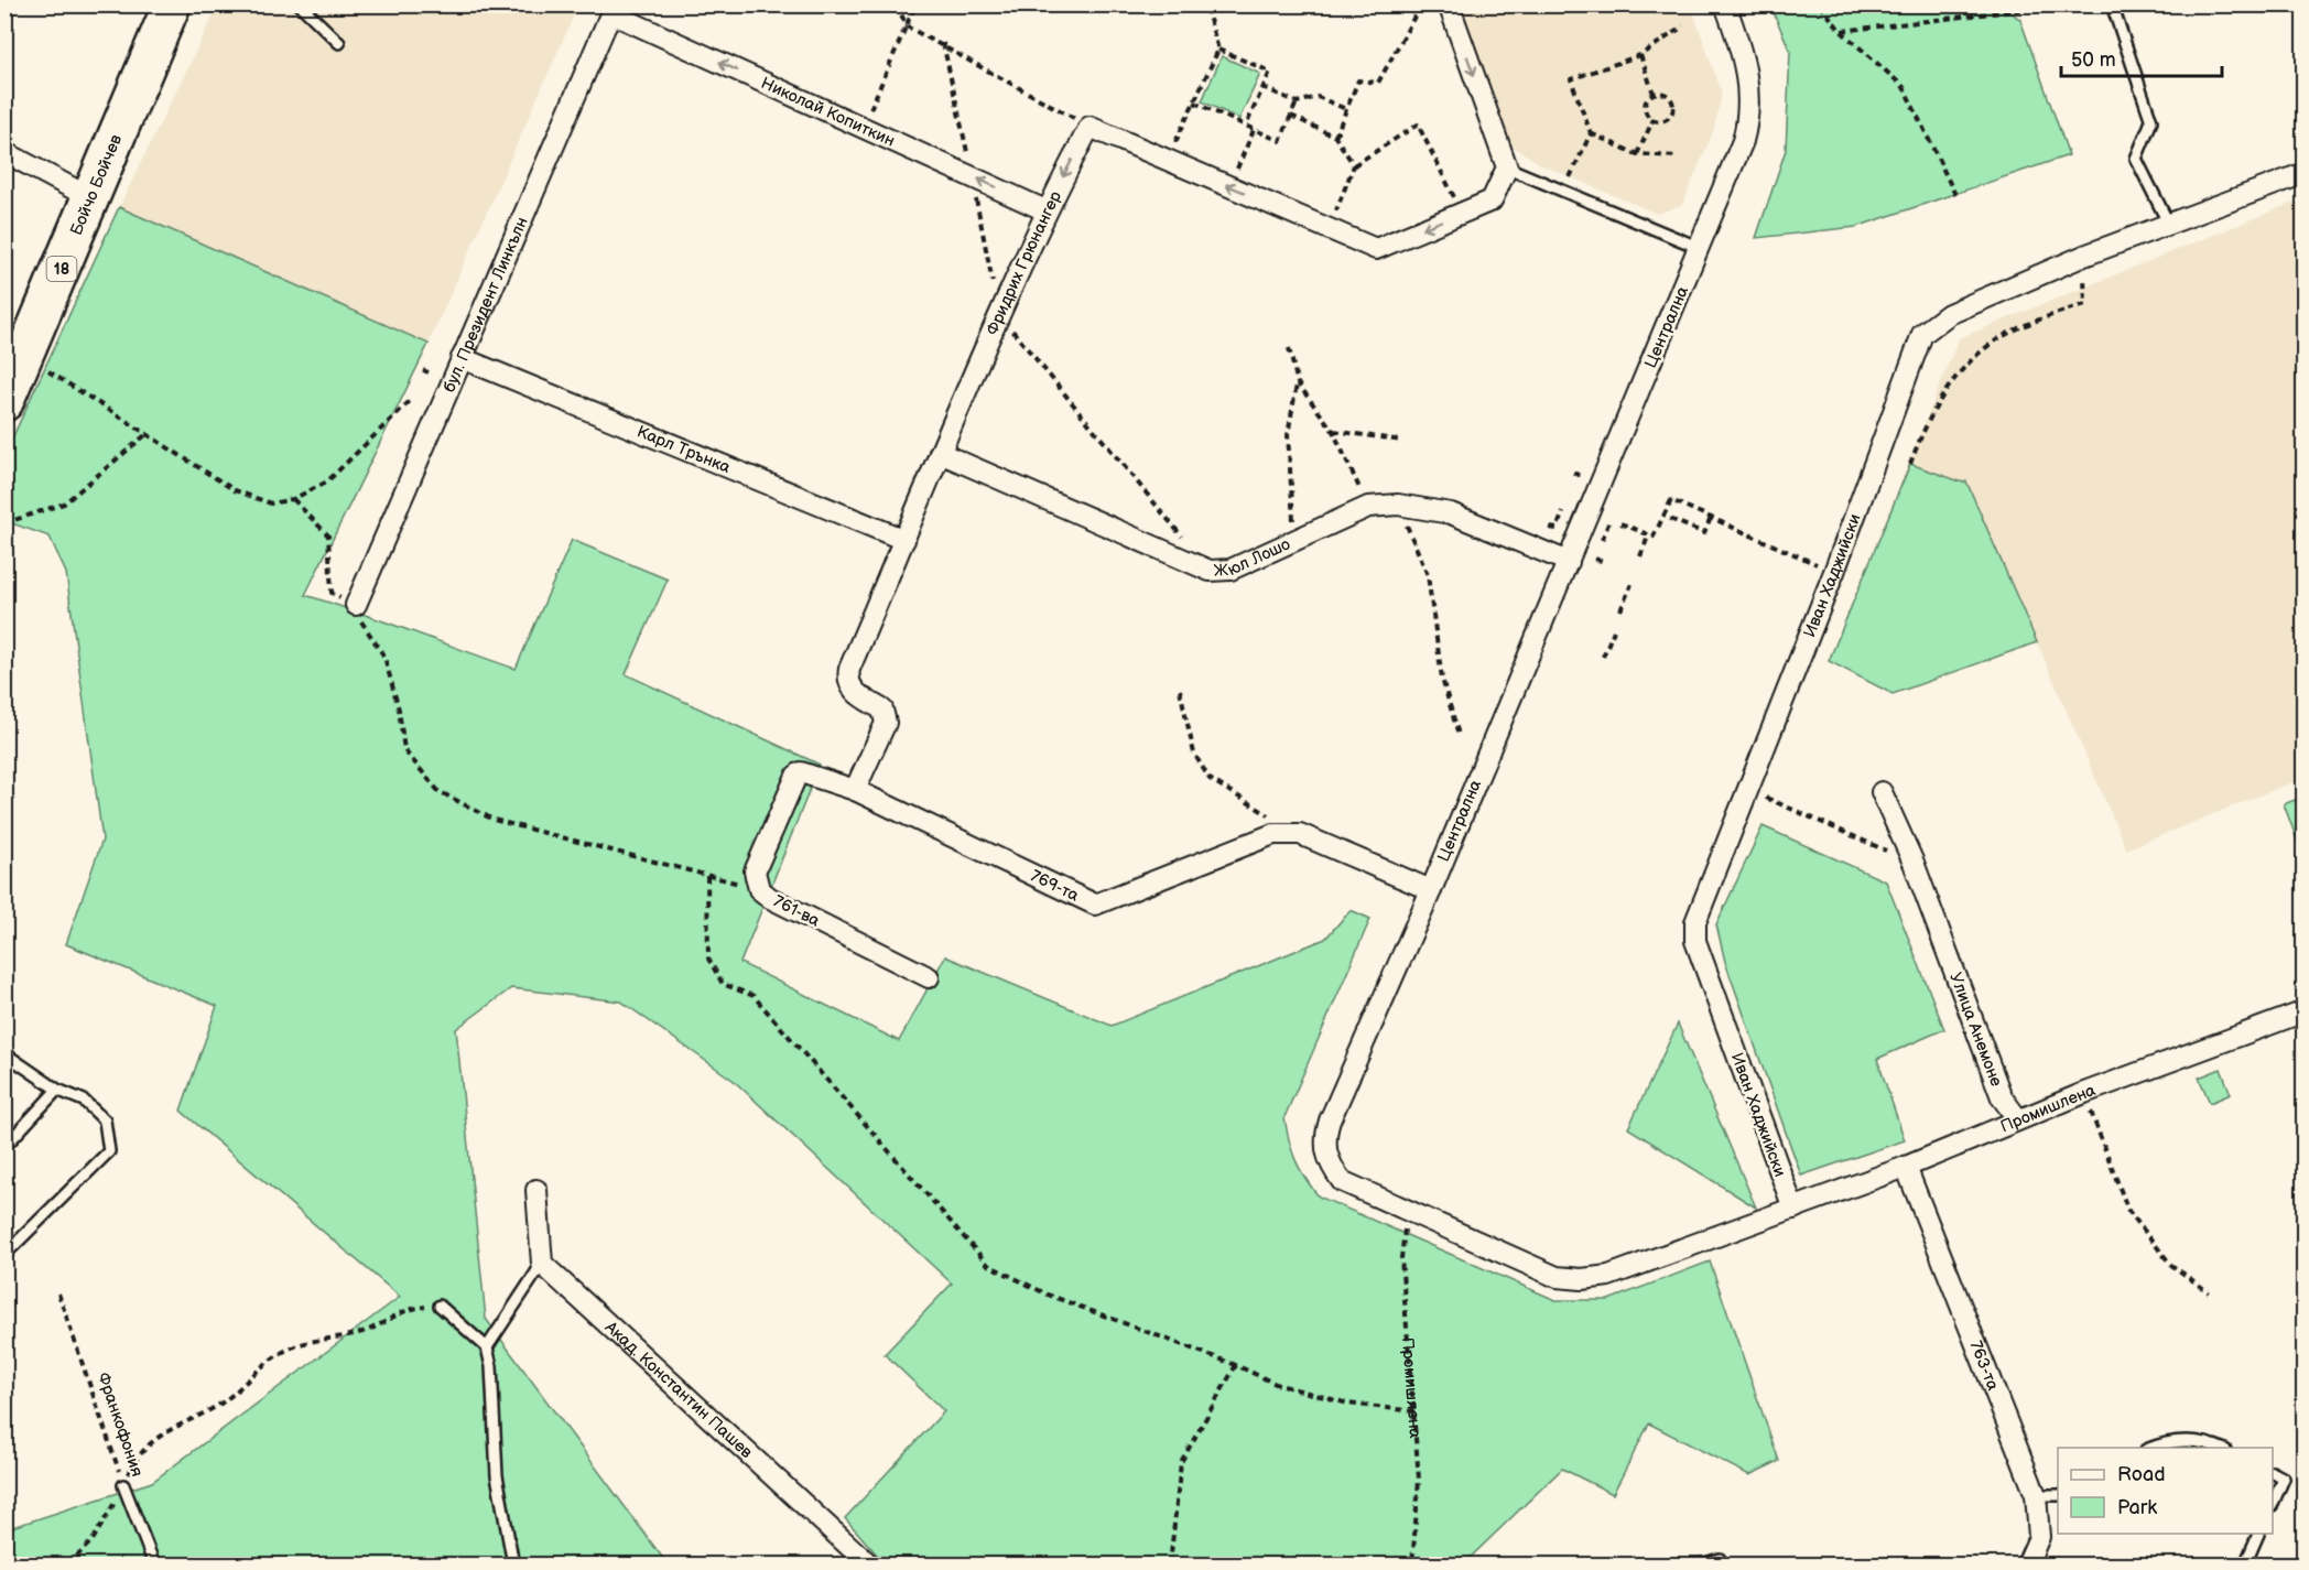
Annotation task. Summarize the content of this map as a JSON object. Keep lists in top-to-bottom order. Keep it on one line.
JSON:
{"streets":{"highway":["Бойчо Бойчев","18"],"street":["Николай Копиткин","Фридрих Грюнангер","бул. Президент Линкълн","Централна","Карл Трънка","Жюл Лошо","Иван Хаджийски","769-та","761-ва","Улица Анемоне","Промишлена","763-та","Акад. Константин Пашев"],"lane":["Франкофония"]},"crossings":[["Николай Копиткин","Фридрих Грюнангер"],["Николай Копиткин","бул. Президент Линкълн"],["Фридрих Грюнангер","Карл Трънка"],["Фридрих Грюнангер","Жюл Лошо"],["Фридрих Грюнангер","769-та"],["Фридрих Грюнангер","761-ва"],["бул. Президент Линкълн","Карл Трънка"],["Централна","Жюл Лошо"],["Централна","Иван Хаджийски"],["Централна","Промишлена"],["Иван Хаджийски","Промишлена"],["769-та","761-ва"],["Улица Анемоне","Промишлена"],["Промишлена","763-та"]],"one_way":["Николай Копиткин"],"legend":["Road","Park"],"scale_bar":"50 m"}
